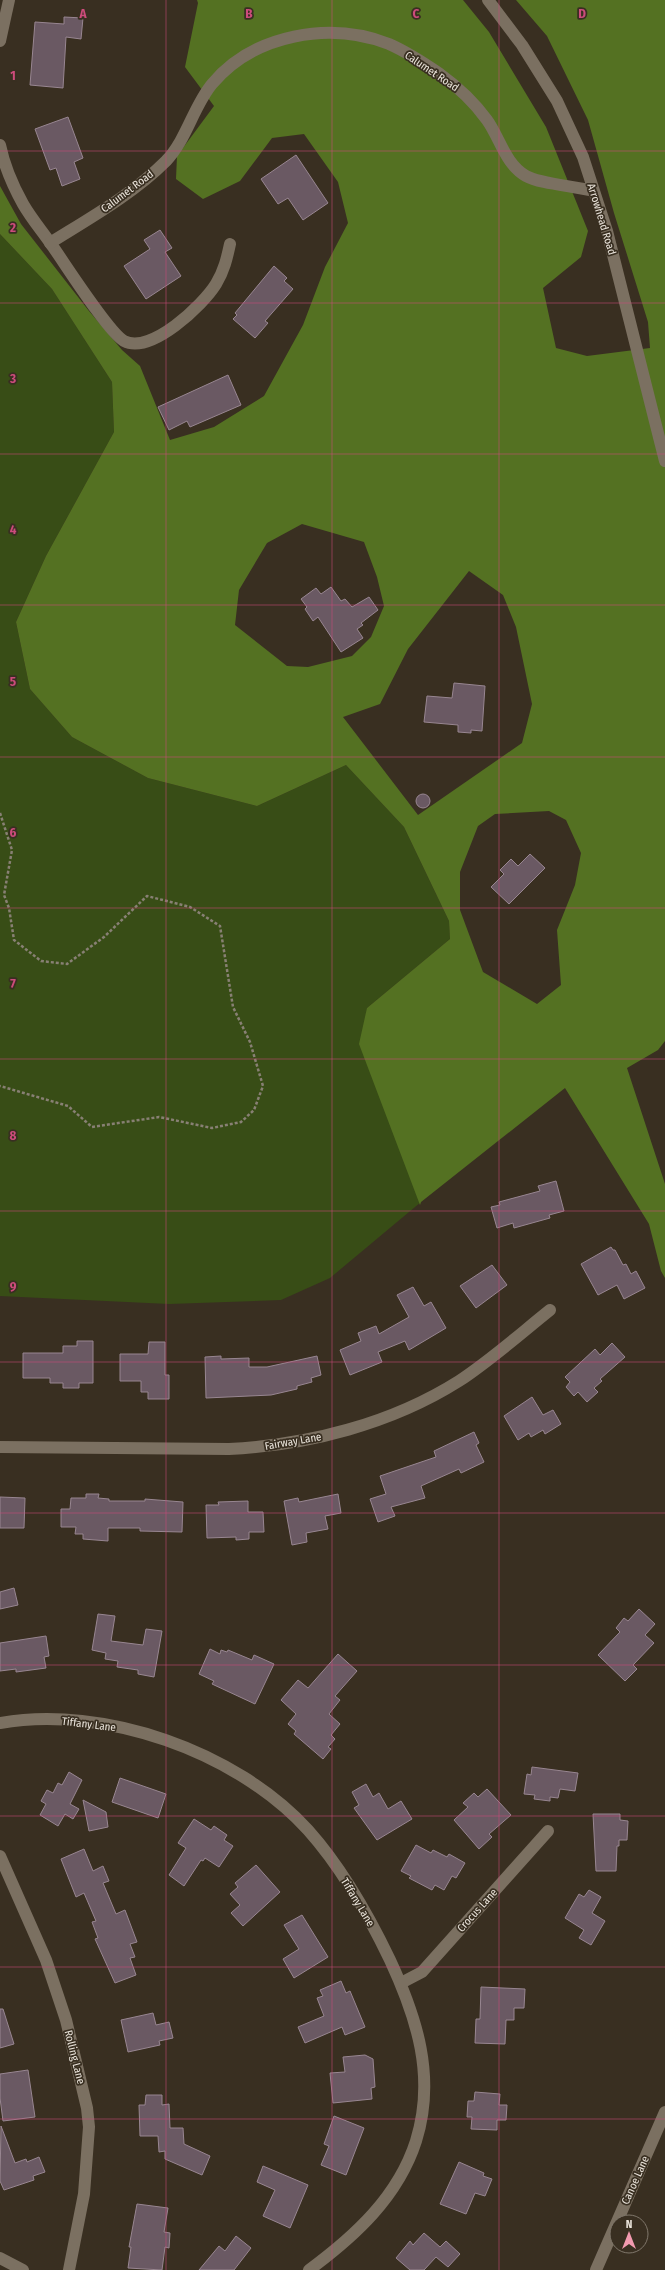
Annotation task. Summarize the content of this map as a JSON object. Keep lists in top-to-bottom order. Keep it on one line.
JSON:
{"streets":{"street":["Calumet Road","Arrowhead Road","Fairway Lane","Tiffany Lane","Crocus Lane","Rolling Lane","Canoe Lane"]},"crossings":[["Calumet Road","Arrowhead Road"],["Tiffany Lane","Crocus Lane"]],"north":"top","grid":{"columns":["A","B","C","D"],"rows":["1","2","3","4","5","6","7","8","9"]}}
